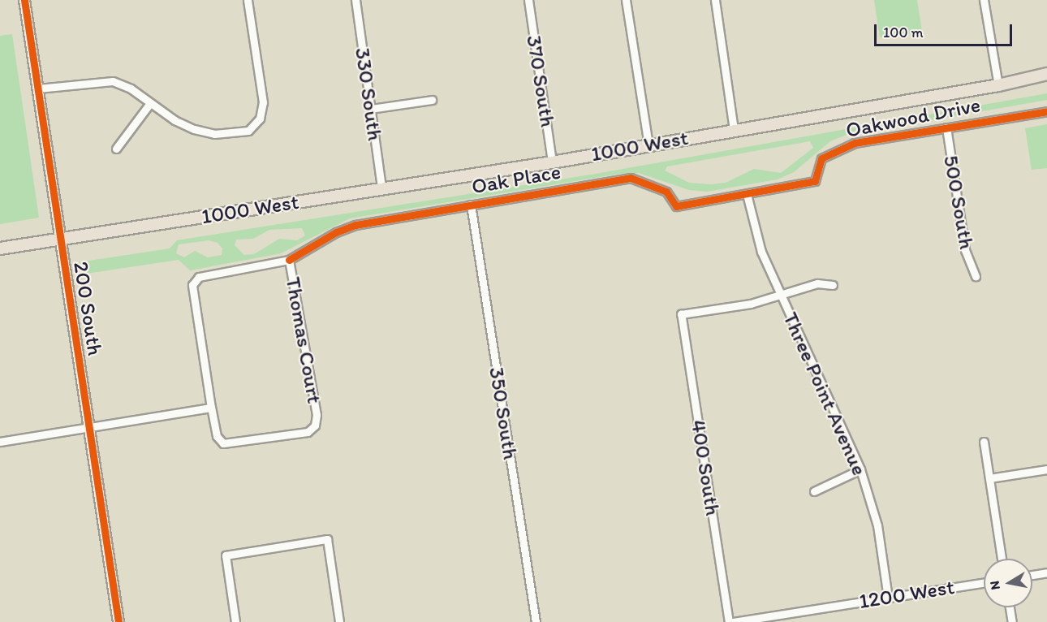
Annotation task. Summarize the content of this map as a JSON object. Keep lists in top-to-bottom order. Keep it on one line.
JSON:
{"streets":{"main road":["1000 West"],"street":["370 South","330 South","Oakwood Drive","Oak Place","500 South","200 South","Thomas Court","Three Point Avenue","350 South","400 South","1200 West"]},"crossings":[["370 South","1000 West"],["330 South","1000 West"],["Oakwood Drive","Oak Place"],["Oakwood Drive","500 South"],["Oakwood Drive","Three Point Avenue"],["1000 West","200 South"],["Oak Place","Thomas Court"],["Oak Place","Three Point Avenue"],["Oak Place","350 South"],["Three Point Avenue","400 South"],["Three Point Avenue","1200 West"]],"scale_bar":"100 m","north":"left"}
